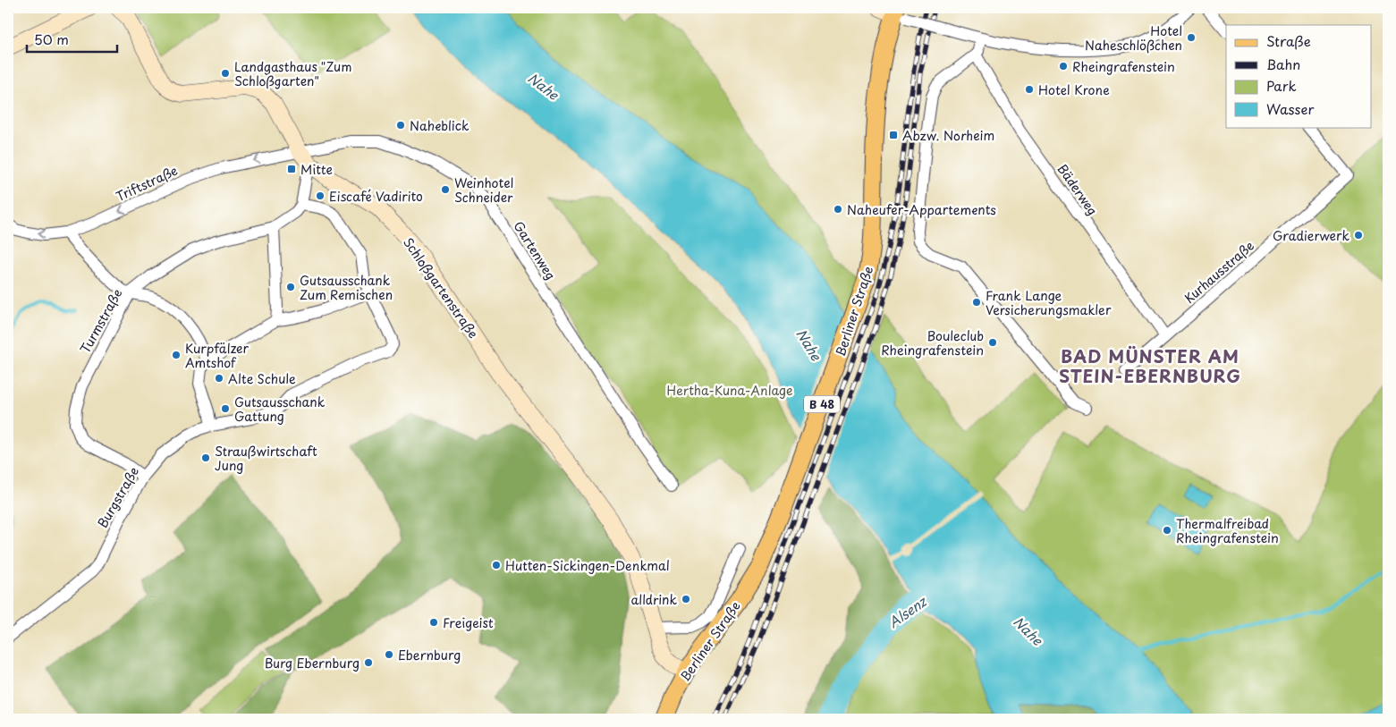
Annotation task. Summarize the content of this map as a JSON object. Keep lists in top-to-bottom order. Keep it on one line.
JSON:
{"streets":{"main road":["Schloßgartenstraße","Berliner Straße","B 48"],"street":["Triftstraße","Bäderweg","Gartenweg","Kurhausstraße","Turmstraße","Burgstraße"]},"crossings":[["Triftstraße","Gartenweg"],["Triftstraße","Schloßgartenstraße"],["Bäderweg","Kurhausstraße"],["Gartenweg","Schloßgartenstraße"],["Schloßgartenstraße","Berliner Straße"],["Turmstraße","Burgstraße"]],"one_way":["Triftstraße"],"districts":["BAD MÜNSTER AM STEIN-EBERNBURG"],"water":["Nahe","Alsenz"],"parks":["Hertha-Kuna-Anlage"],"places":{"other":["Hotel Naheschlößchen","Rheingrafenstein","Landgasthaus \"Zum Schloßgarten\"","Hotel Krone","Naheblick","Weinhotel Schneider","Eiscafé Vadirito","Naheufer-Appartements","Gradierwerk","Gutsausschank Zum Remischen","Frank Lange Versicherungsmakler","Bouleclub Rheingrafenstein","Kurpfälzer Amtshof","Alte Schule","Gutsausschank Gattung","Straußwirtschaft Jung","Thermalfreibad Rheingrafenstein","Hutten-Sickingen-Denkmal","alldrink","Freigeist","Ebernburg","Burg Ebernburg"],"transit":["Abzw. Norheim","Mitte"]},"legend":["Straße","Bahn","Park","Wasser"],"scale_bar":"50 m"}
